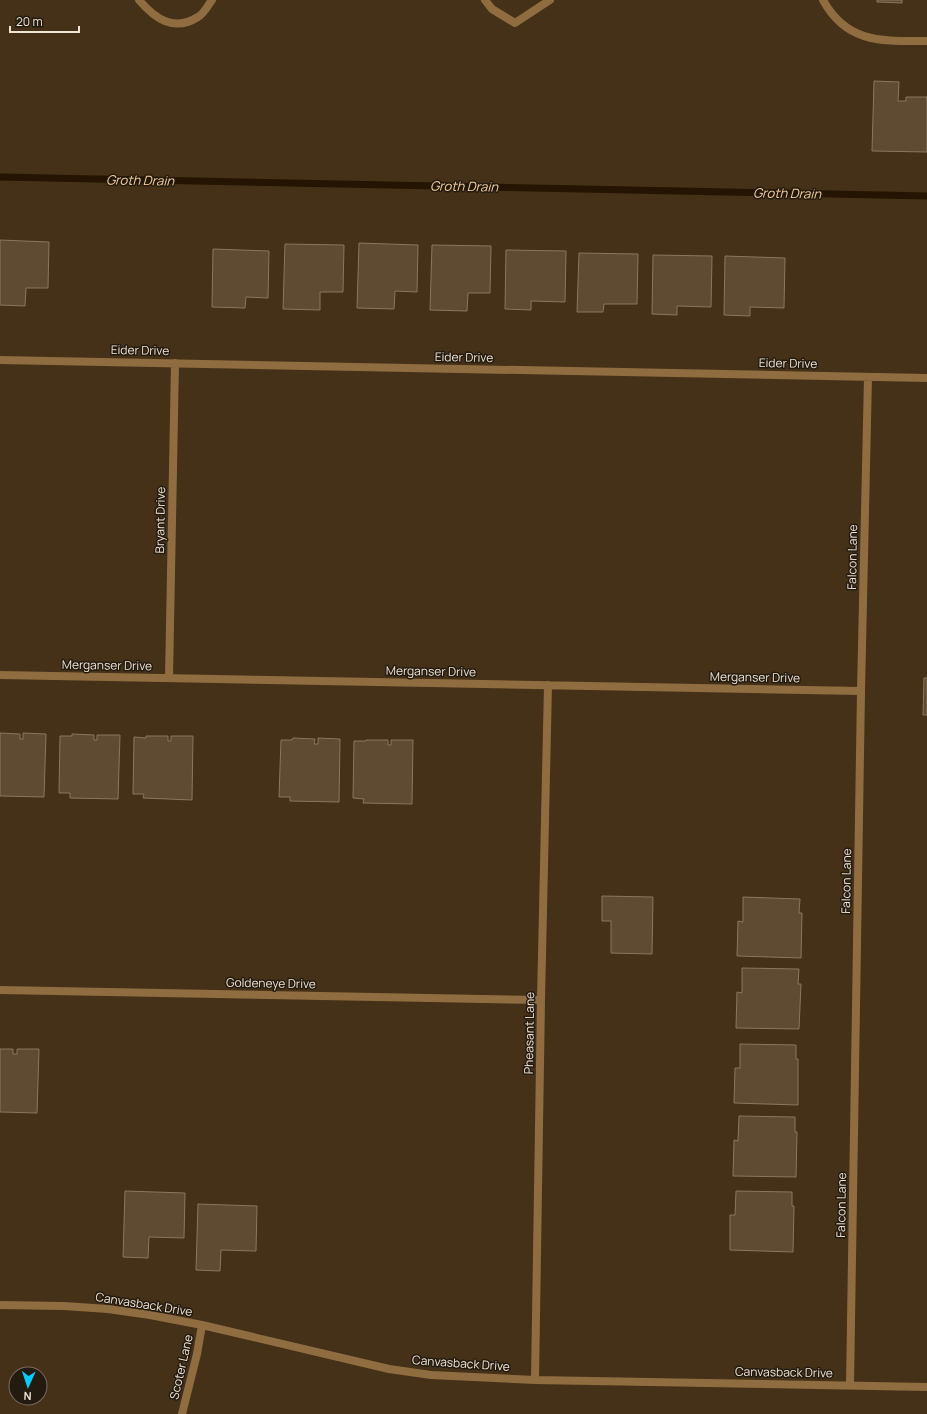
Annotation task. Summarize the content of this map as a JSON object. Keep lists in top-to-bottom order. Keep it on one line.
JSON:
{"streets":{"street":["Eider Drive","Bryant Drive","Falcon Lane","Merganser Drive","Goldeneye Drive","Pheasant Lane","Canvasback Drive","Scoter Lane"]},"crossings":[["Eider Drive","Bryant Drive"],["Eider Drive","Falcon Lane"],["Bryant Drive","Merganser Drive"],["Falcon Lane","Merganser Drive"],["Falcon Lane","Canvasback Drive"],["Merganser Drive","Pheasant Lane"],["Goldeneye Drive","Pheasant Lane"],["Pheasant Lane","Canvasback Drive"],["Canvasback Drive","Scoter Lane"]],"water":["Groth Drain"],"scale_bar":"20 m","north":"bottom"}
